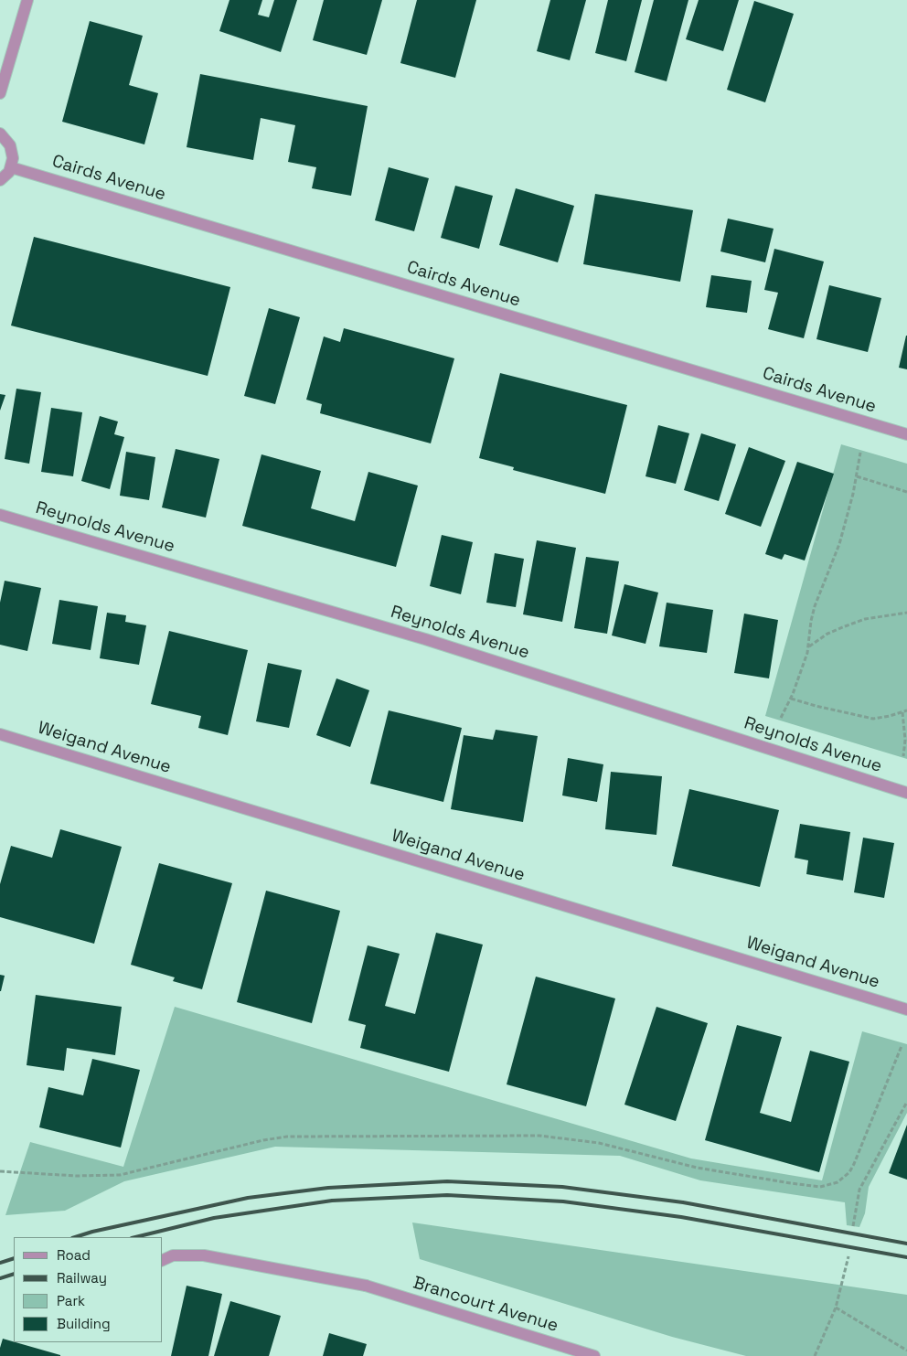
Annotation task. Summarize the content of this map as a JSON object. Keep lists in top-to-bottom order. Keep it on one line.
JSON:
{"streets":{"street":["Cairds Avenue","Reynolds Avenue","Weigand Avenue","Brancourt Avenue"]},"legend":["Road","Railway","Park","Building"]}
